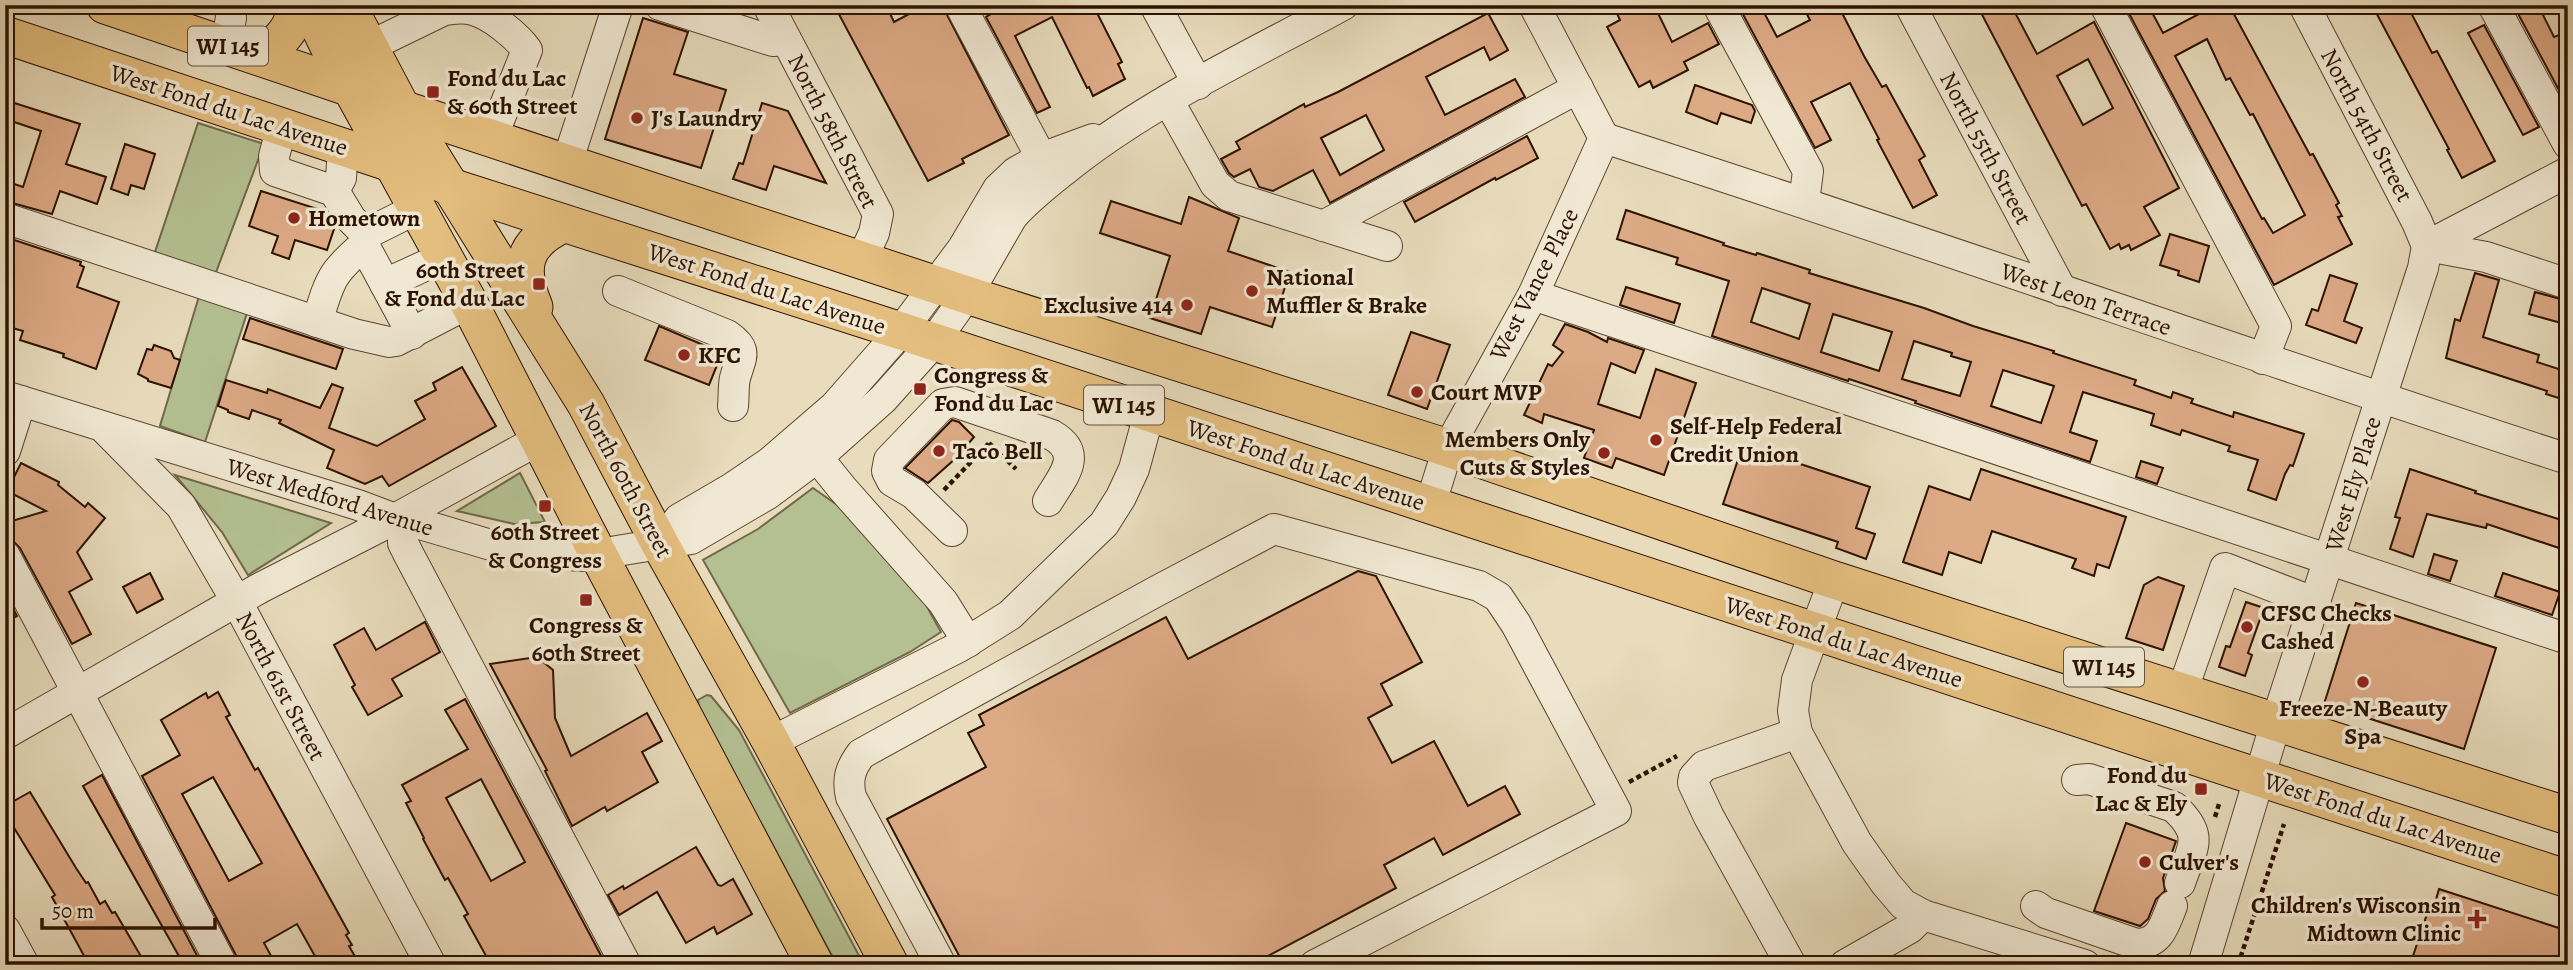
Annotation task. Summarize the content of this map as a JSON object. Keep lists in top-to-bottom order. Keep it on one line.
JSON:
{"streets":{"main road":["WI 145","West Fond du Lac Avenue","North 60th Street"],"street":["North 54th Street","North 58th Street","North 55th Street","West Vance Place","West Leon Terrace","West Ely Place","West Medford Avenue","North 61st Street"]},"crossings":[["WI 145","North 58th Street"],["WI 145","West Vance Place"],["WI 145","North 60th Street"],["WI 145","West Ely Place"],["WI 145","West Medford Avenue"],["West Fond du Lac Avenue","West Vance Place"],["West Fond du Lac Avenue","North 60th Street"],["West Fond du Lac Avenue","West Ely Place"],["West Fond du Lac Avenue","West Medford Avenue"],["North 54th Street","West Ely Place"],["North 55th Street","West Leon Terrace"],["West Vance Place","West Leon Terrace"],["West Leon Terrace","West Ely Place"],["North 60th Street","West Medford Avenue"],["West Medford Avenue","North 61st Street"]],"places":{"transit":["Fond du Lac & 60th Street","60th Street & Fond du Lac","Congress & Fond du Lac","60th Street & Congress","Congress & 60th Street","Fond du Lac & Ely"],"other":["J's Laundry","Hometown","National Muffler & Brake","Exclusive 414","KFC","Court MVP","Self-Help Federal Credit Union","Taco Bell","Members Only Cuts & Styles","CFSC Checks Cashed","Freeze-N-Beauty Spa","Culver's"],"health":["Children's Wisconsin Midtown Clinic"]},"scale_bar":"50 m"}
